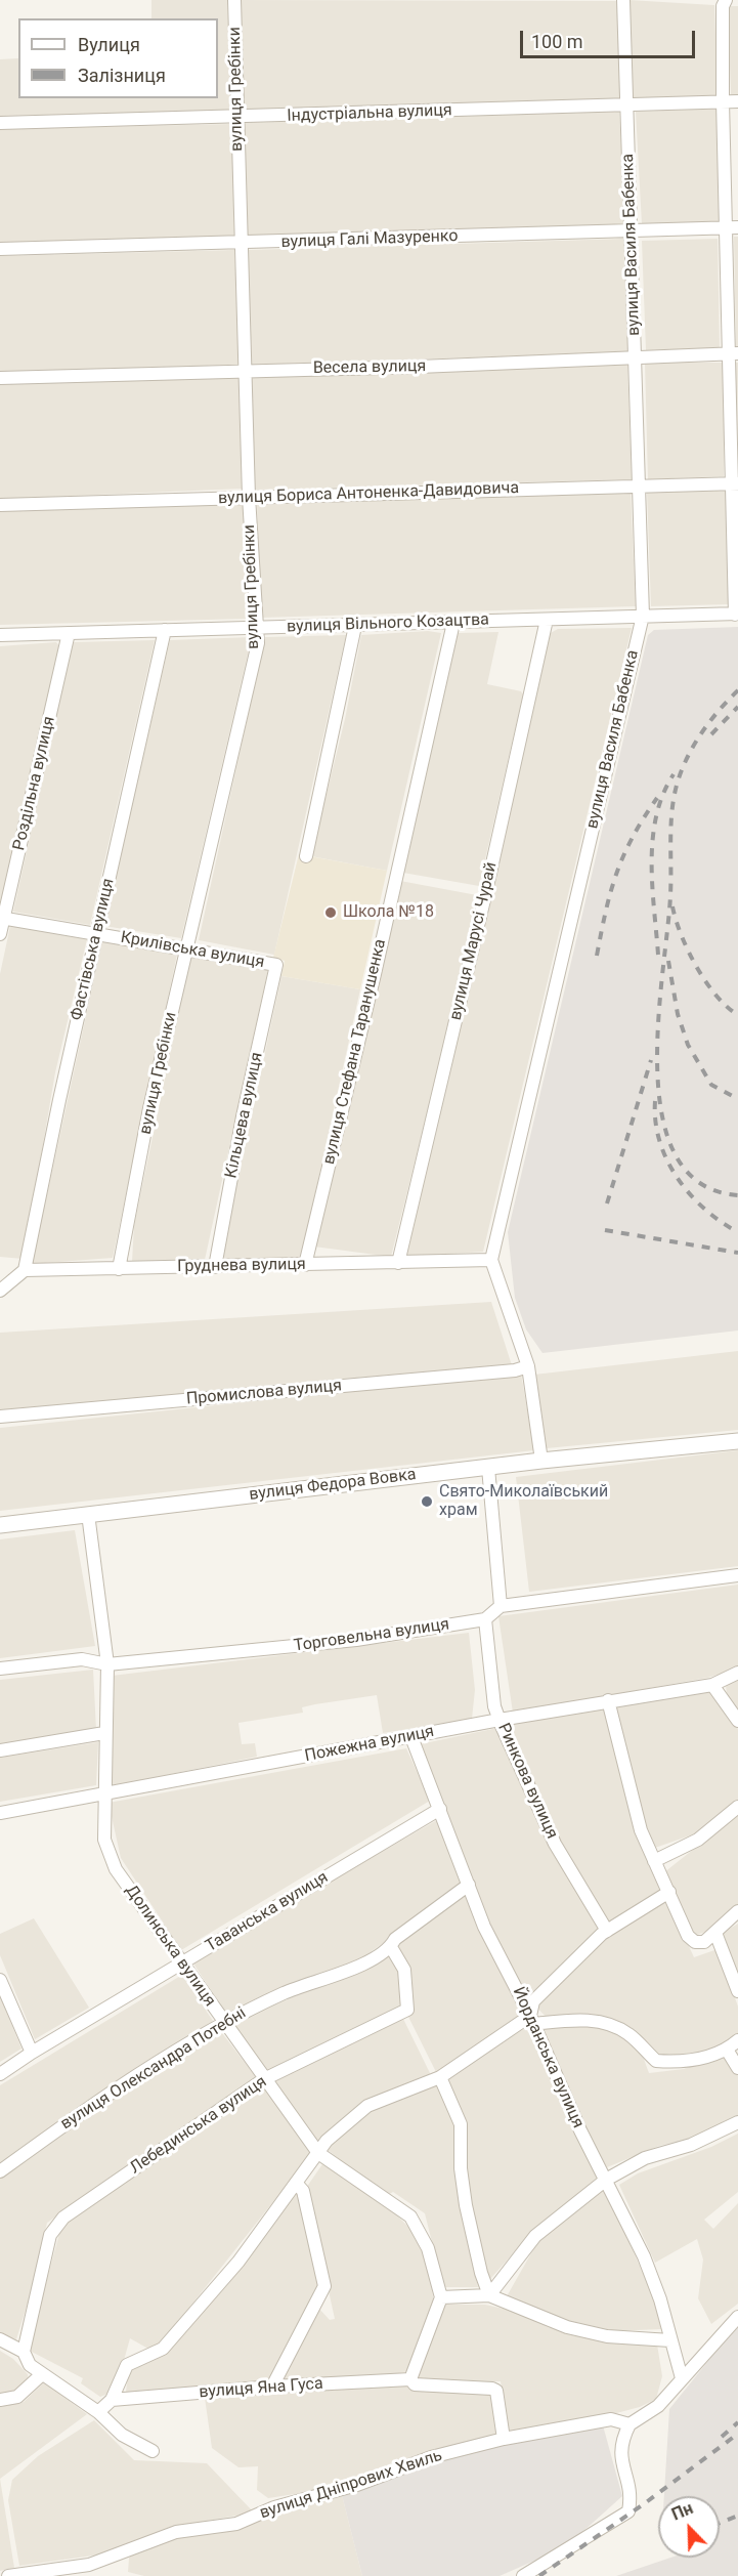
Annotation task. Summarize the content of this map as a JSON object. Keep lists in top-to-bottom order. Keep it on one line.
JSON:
{"streets":{"street":["вулиця Гребінки","Індустріальна вулиця","вулиця Галі Мазуренко","вулиця Василя Бабенка","Весела вулиця","вулиця Бориса Антоненка-Давидовича","вулиця Вільного Козацтва","Роздільна вулиця","вулиця Марусі Чурай","Фастівська вулиця","Крилівська вулиця","вулиця Стефана Таранушенка","Кільцева вулиця","Груднева вулиця","Промислова вулиця","вулиця Федора Вовка","Торговельна вулиця","Пожежна вулиця","Ринкова вулиця","Таванська вулиця","Долинська вулиця","Йорданська вулиця","вулиця Олександра Потебні","Лебединська вулиця","вулиця Яна Гуса","вулиця Дніпрових Хвиль"]},"crossings":[["вулиця Гребінки","Індустріальна вулиця"],["вулиця Гребінки","вулиця Галі Мазуренко"],["вулиця Гребінки","Весела вулиця"],["вулиця Гребінки","вулиця Бориса Антоненка-Давидовича"],["вулиця Гребінки","вулиця Вільного Козацтва"],["вулиця Гребінки","Крилівська вулиця"],["вулиця Гребінки","Груднева вулиця"],["Індустріальна вулиця","вулиця Василя Бабенка"],["вулиця Галі Мазуренко","вулиця Василя Бабенка"],["вулиця Василя Бабенка","Весела вулиця"],["вулиця Василя Бабенка","вулиця Бориса Антоненка-Давидовича"],["вулиця Василя Бабенка","вулиця Вільного Козацтва"],["вулиця Василя Бабенка","Груднева вулиця"],["вулиця Вільного Козацтва","Роздільна вулиця"],["вулиця Вільного Козацтва","вулиця Марусі Чурай"],["вулиця Вільного Козацтва","Фастівська вулиця"],["вулиця Вільного Козацтва","вулиця Стефана Таранушенка"],["Роздільна вулиця","Крилівська вулиця"],["вулиця Марусі Чурай","Груднева вулиця"],["Фастівська вулиця","Крилівська вулиця"],["Фастівська вулиця","Груднева вулиця"],["Крилівська вулиця","Кільцева вулиця"],["вулиця Стефана Таранушенка","Груднева вулиця"],["Кільцева вулиця","Груднева вулиця"],["вулиця Федора Вовка","Долинська вулиця"],["Торговельна вулиця","Ринкова вулиця"],["Торговельна вулиця","Долинська вулиця"],["Пожежна вулиця","Ринкова вулиця"],["Пожежна вулиця","Долинська вулиця"],["Пожежна вулиця","Йорданська вулиця"],["Таванська вулиця","Долинська вулиця"],["Таванська вулиця","Йорданська вулиця"],["Долинська вулиця","вулиця Олександра Потебні"],["Долинська вулиця","Лебединська вулиця"],["Йорданська вулиця","вулиця Олександра Потебні"],["вулиця Олександра Потебні","Лебединська вулиця"],["вулиця Яна Гуса","вулиця Дніпрових Хвиль"]],"places":["Школа №18","Свято-Миколаївський храм"],"legend":["Вулиця","Залізниця"],"scale_bar":"100 m","north":"top left"}
